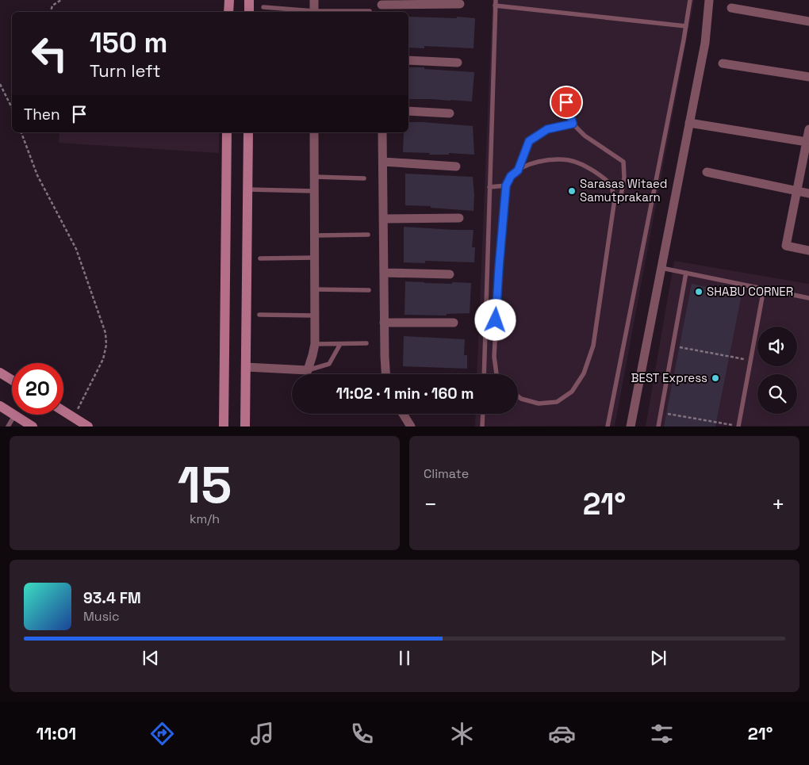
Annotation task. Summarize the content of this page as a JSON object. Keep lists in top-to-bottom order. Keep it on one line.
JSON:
{"places":["Sarasas Witaed Samutprakarn","SHABU CORNER","BEST Express"],"page":{"turn":["150 m","Turn left"],"then":"Then","limit":"20","trip":"11:02 · 1 min · 160 m","tile":[["15","km/h"],"Climate"],"heat":["−","21°","+"],"song":["93.4 FM","Music"],"tabs":["11:01","21°"]}}
